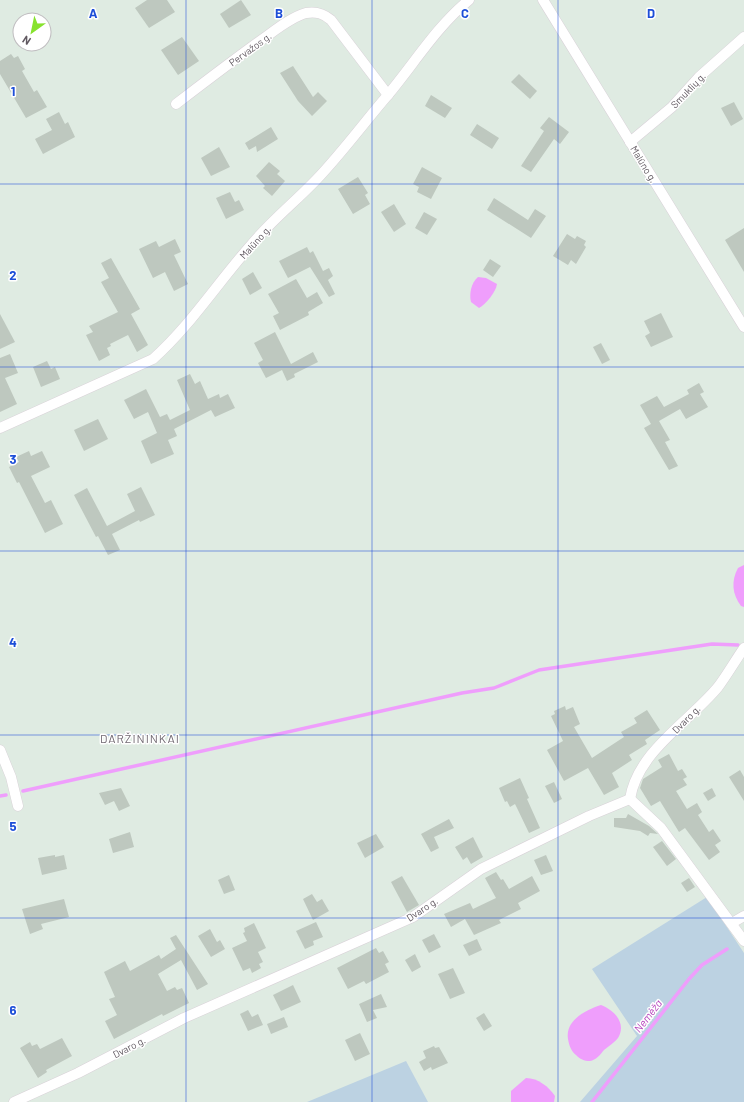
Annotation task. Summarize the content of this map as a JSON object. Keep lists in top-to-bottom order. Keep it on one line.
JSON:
{"streets":{"street":["Pervažos g.","Smuklių g.","Malūno g.","Dvaro g."]},"crossings":[["Pervažos g.","Malūno g."],["Smuklių g.","Malūno g."]],"districts":["DARŽININKAI"],"water":["Nemėža"],"north":"bottom left","grid":{"columns":["A","B","C","D"],"rows":["1","2","3","4","5","6"]}}
